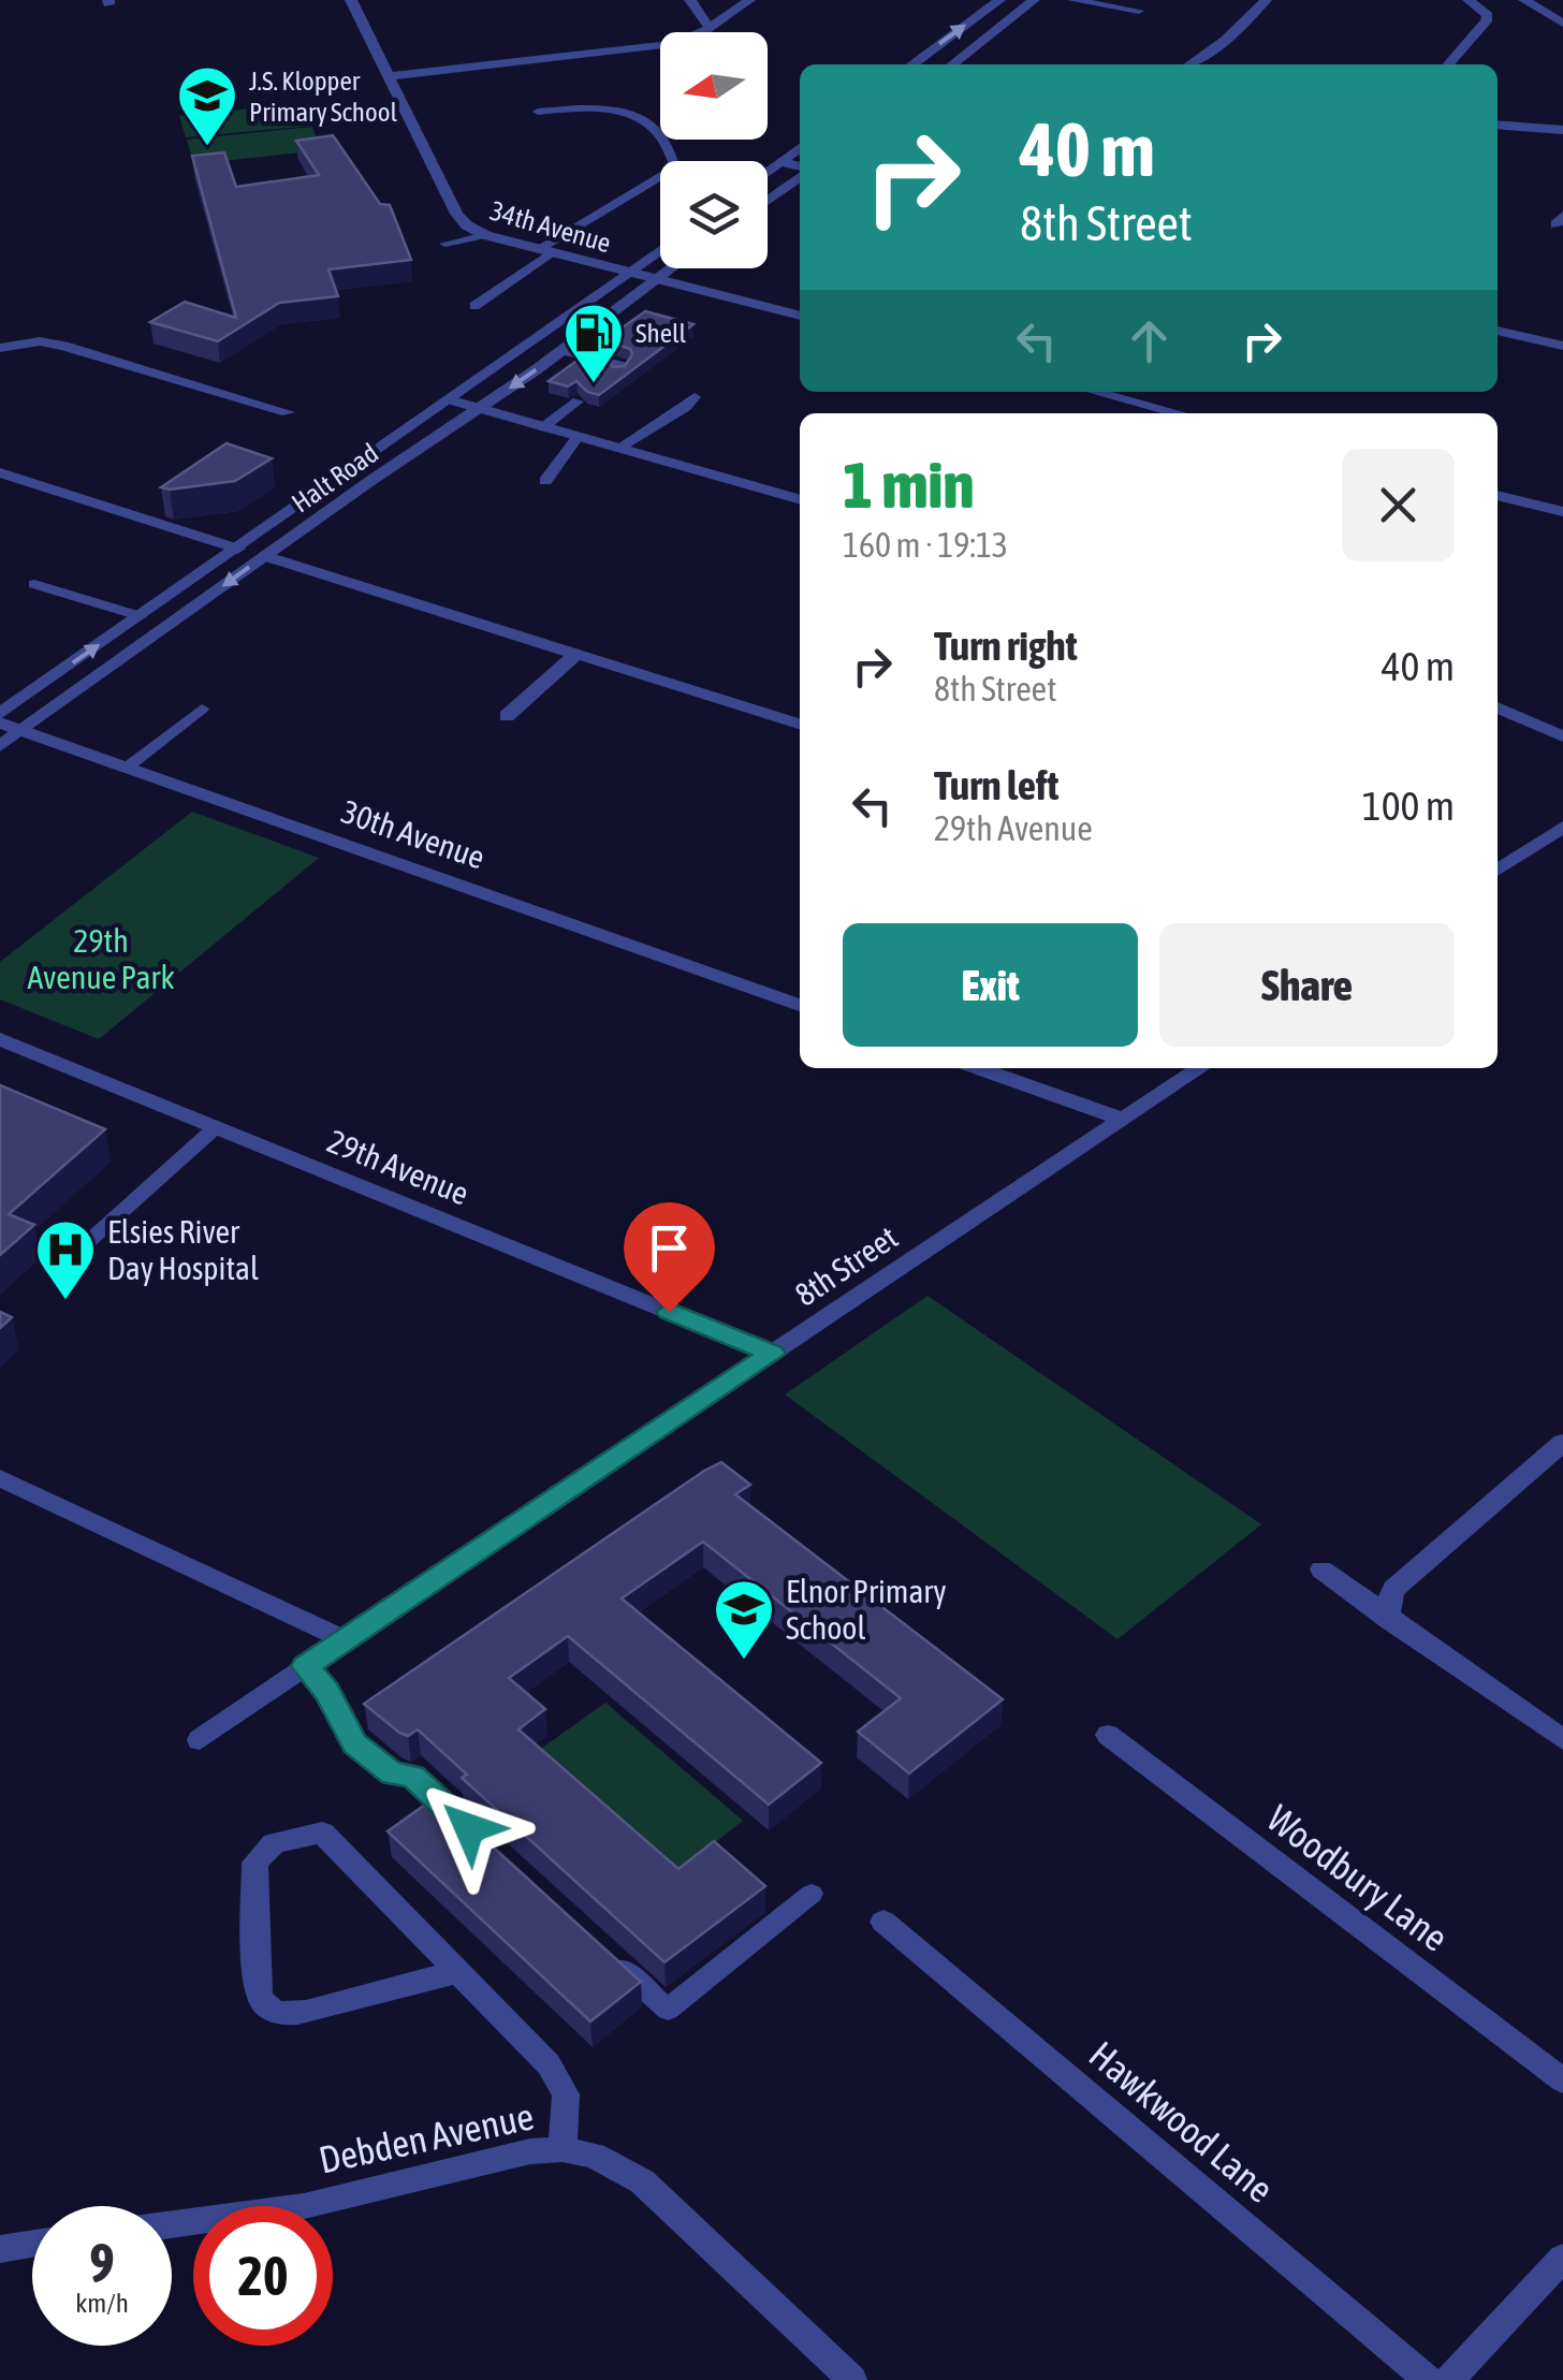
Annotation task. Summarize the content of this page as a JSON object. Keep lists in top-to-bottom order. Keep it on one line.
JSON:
{"streets":{"street":["34th Avenue","Halt Road","30th Avenue","29th Avenue","8th Street","Woodbury Lane","Hawkwood Lane","Debden Avenue"]},"crossings":[["34th Avenue","Halt Road"],["Halt Road","30th Avenue"],["29th Avenue","8th Street"]],"parks":["29th Avenue Park"],"places":{"school or university":["J.S. Klopper Primary School","Elnor Primary School"],"fuel station":["Shell"],"hospital":["Elsies River Day Hospital"]},"north":"left","page":{"turn":["40 m","8th Street"],"heading":["1 min","160 m · 19:13"],"list":[{"name":"Turn right","note":"8th Street","value":"40 m"},{"name":"Turn left","note":"29th Avenue","value":"100 m"}],"buttons":["Exit","Share"],"speed":"9 km/h","limit":"20"}}
